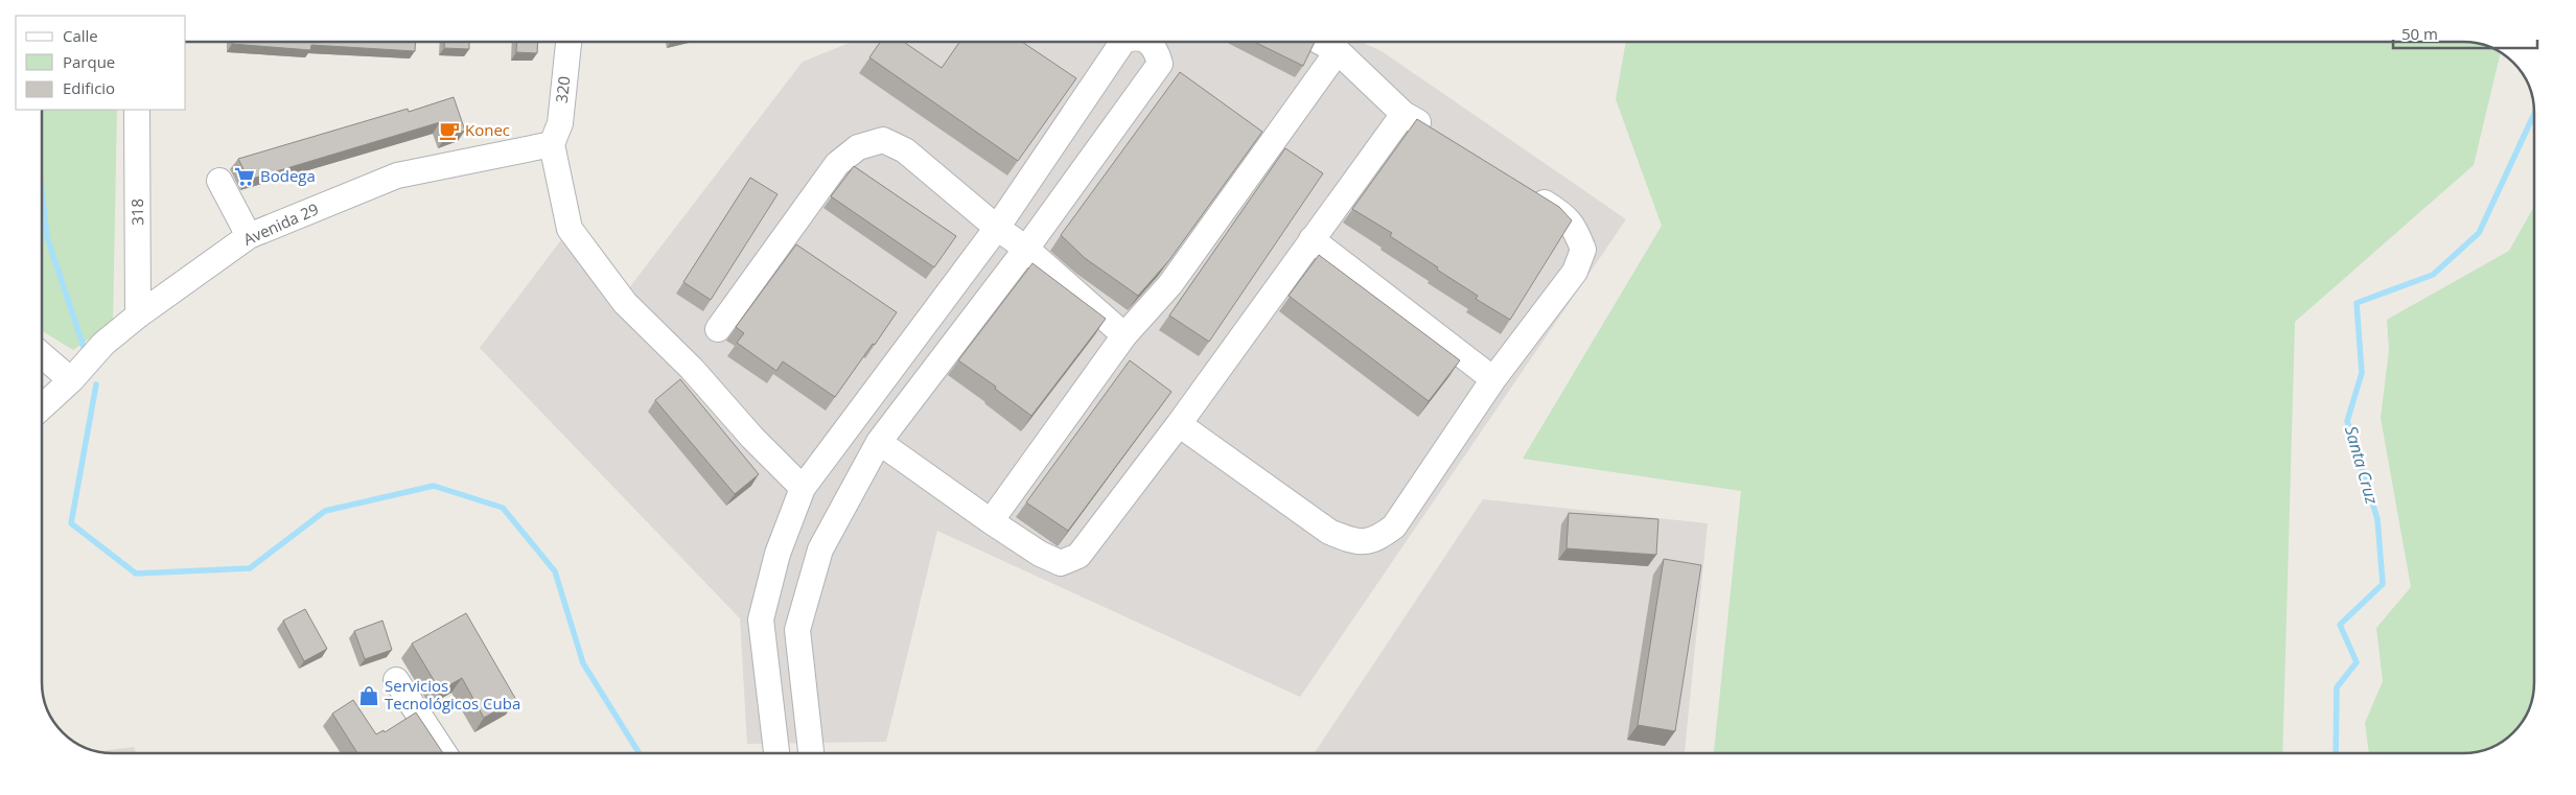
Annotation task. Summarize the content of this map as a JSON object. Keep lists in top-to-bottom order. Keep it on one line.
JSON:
{"streets":{"street":["320","318","Avenida 29"]},"crossings":[["320","Avenida 29"],["318","Avenida 29"]],"water":["Santa Cruz"],"places":{"cafe":["Konec"],"supermarket":["Bodega"],"shop":["Servicios Tecnológicos Cuba"]},"legend":["Calle","Parque","Edificio"],"scale_bar":"50 m"}
